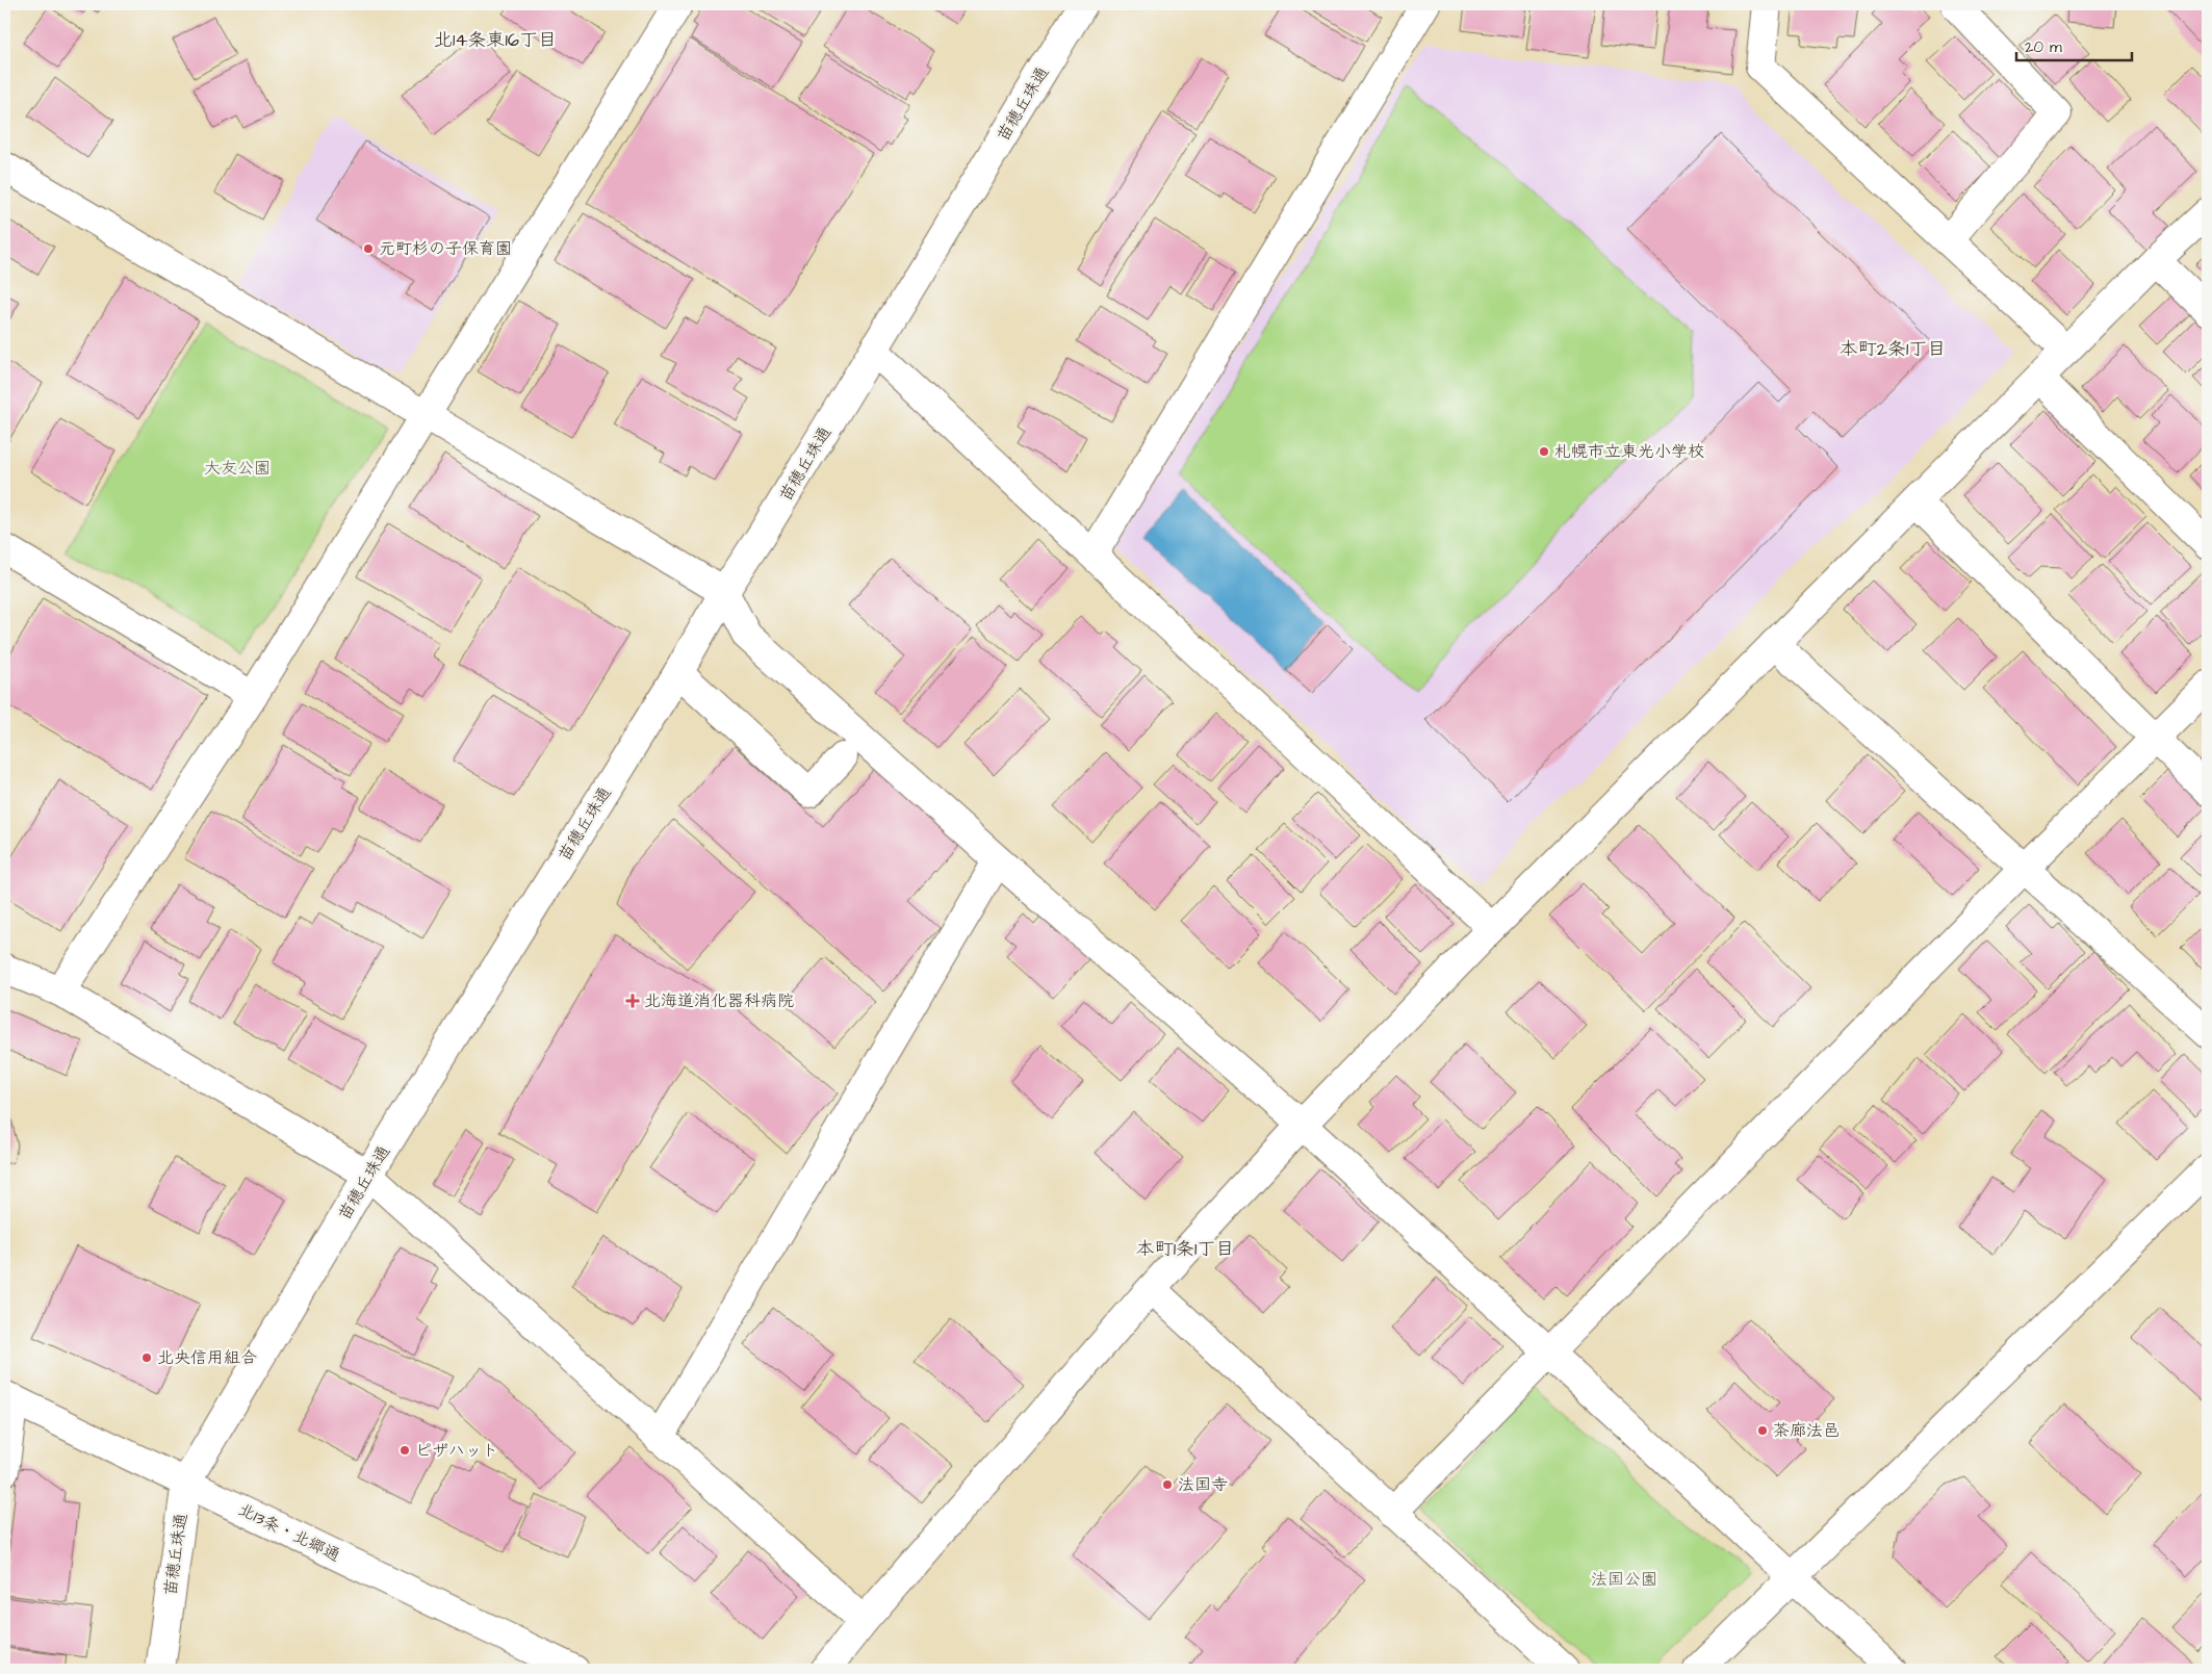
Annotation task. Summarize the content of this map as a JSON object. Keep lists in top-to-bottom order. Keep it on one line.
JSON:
{"streets":{"street":["苗穂丘珠通","北13条・北郷通"]},"crossings":[["苗穂丘珠通","北13条・北郷通"]],"districts":["北14条東16丁目","本町2条1丁目","本町1条1丁目"],"parks":["大友公園","法国公園"],"places":{"other":["元町杉の子保育園","札幌市立東光小学校","北央信用組合","茶廊法邑","ピザハット","法国寺"],"health":["北海道消化器科病院"]},"scale_bar":"20 m"}
